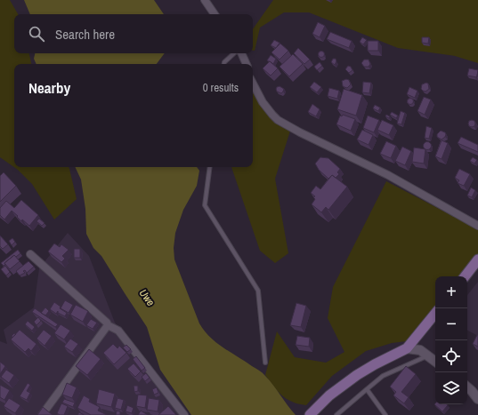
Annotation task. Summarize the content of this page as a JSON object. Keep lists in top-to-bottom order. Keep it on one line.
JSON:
{"water":["Uwe"],"page":{"search":"Search here","heading":["Nearby","0 results"],"map_buttons":["+","−"]}}
